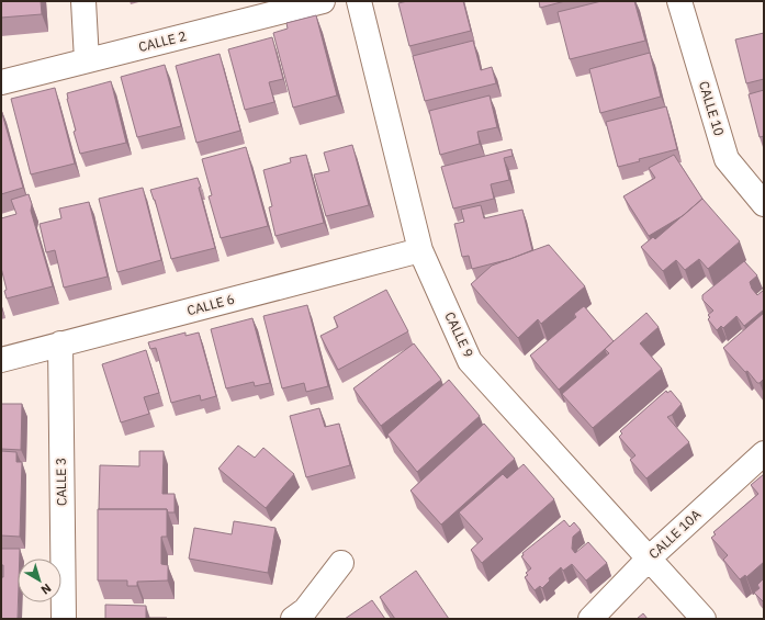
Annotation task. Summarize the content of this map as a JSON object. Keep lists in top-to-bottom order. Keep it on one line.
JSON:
{"streets":{"street":["CALLE 2","CALLE 10","CALLE 6","CALLE 9","CALLE 3","CALLE 10A"]},"crossings":[["CALLE 6","CALLE 9"],["CALLE 6","CALLE 3"],["CALLE 9","CALLE 10A"]],"north":"bottom right"}
